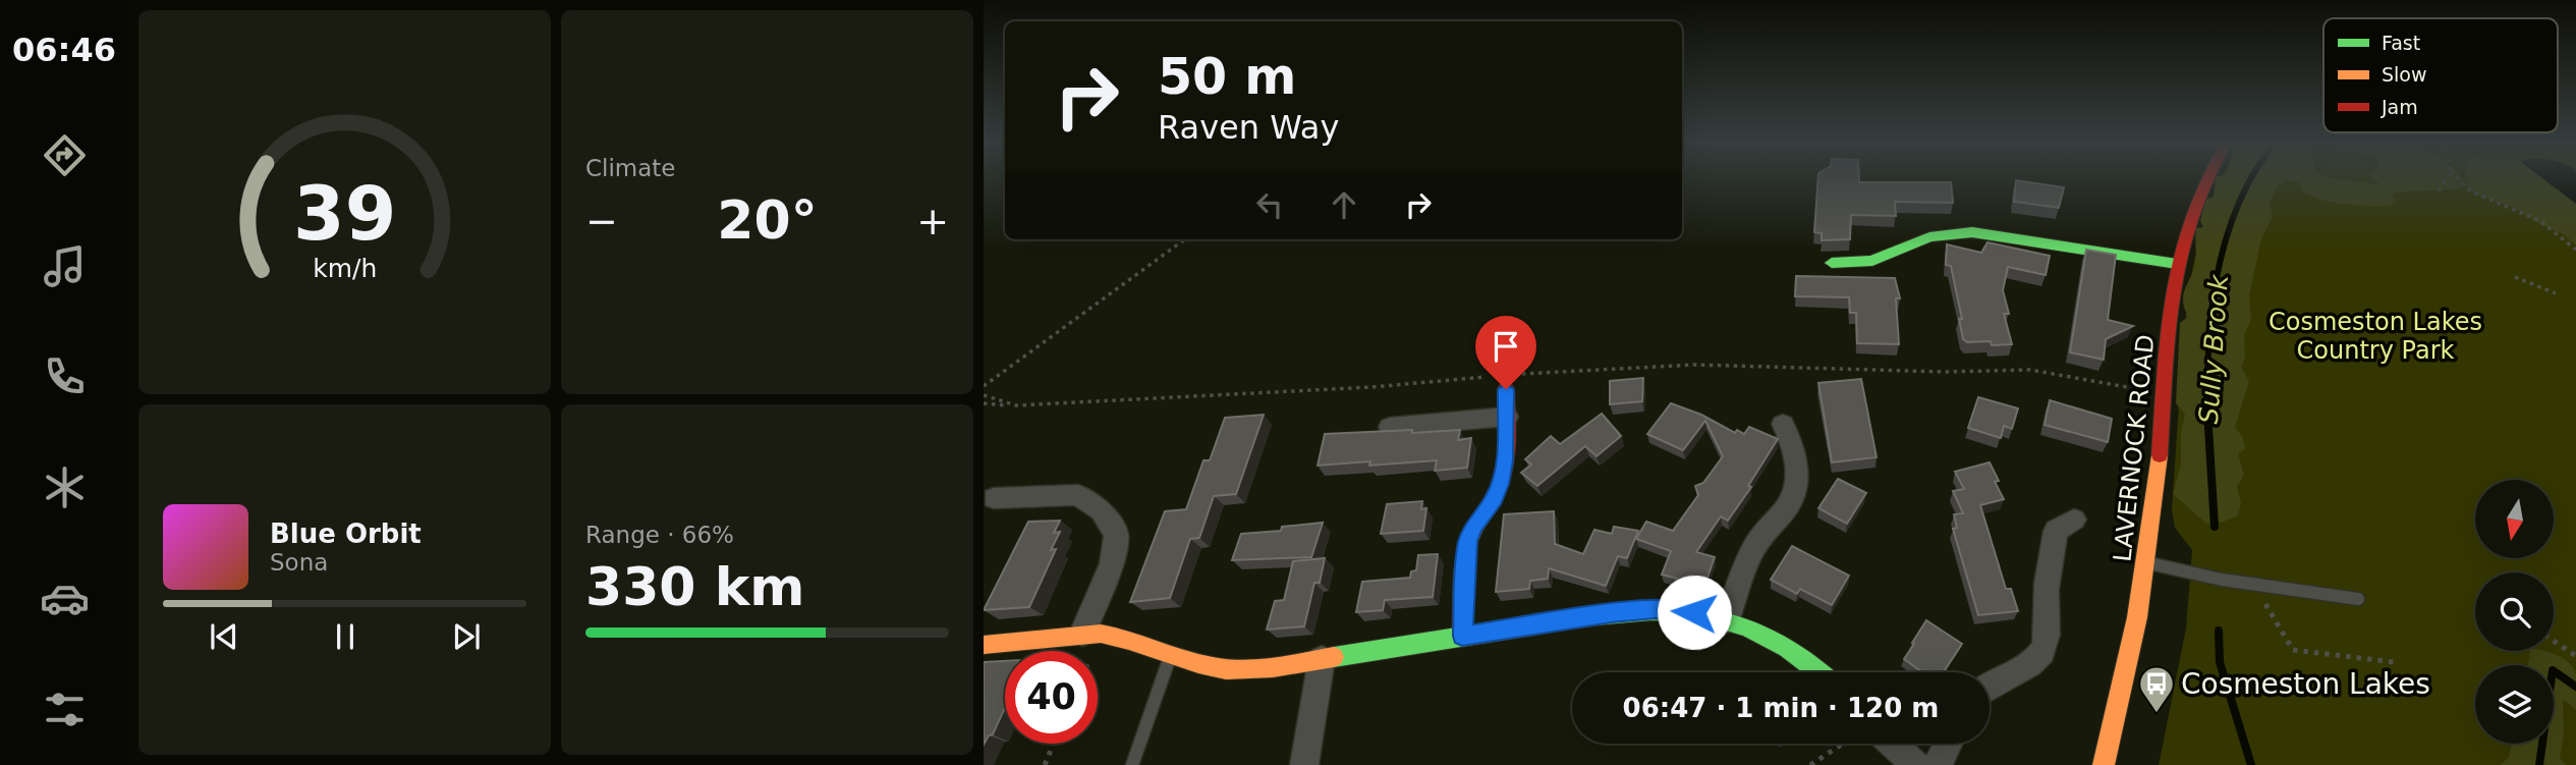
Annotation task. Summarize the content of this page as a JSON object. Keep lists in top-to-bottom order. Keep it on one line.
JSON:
{"streets":{"street":["LAVERNOCK ROAD"]},"water":["Sully Brook"],"parks":["Cosmeston Lakes Country Park"],"places":{"bus stop":["Cosmeston Lakes"]},"legend":["Fast","Slow","Jam"],"north":"bottom","page":{"tabs":"06:46","tile":["Climate",["Range · 66%","330 km"]],"turn":["50 m","Raven Way"],"heat":["−","20°","+"],"song":["Blue Orbit","Sona"],"limit":"40","trip":"06:47 · 1 min · 120 m","gauge":["39","km/h"]}}
